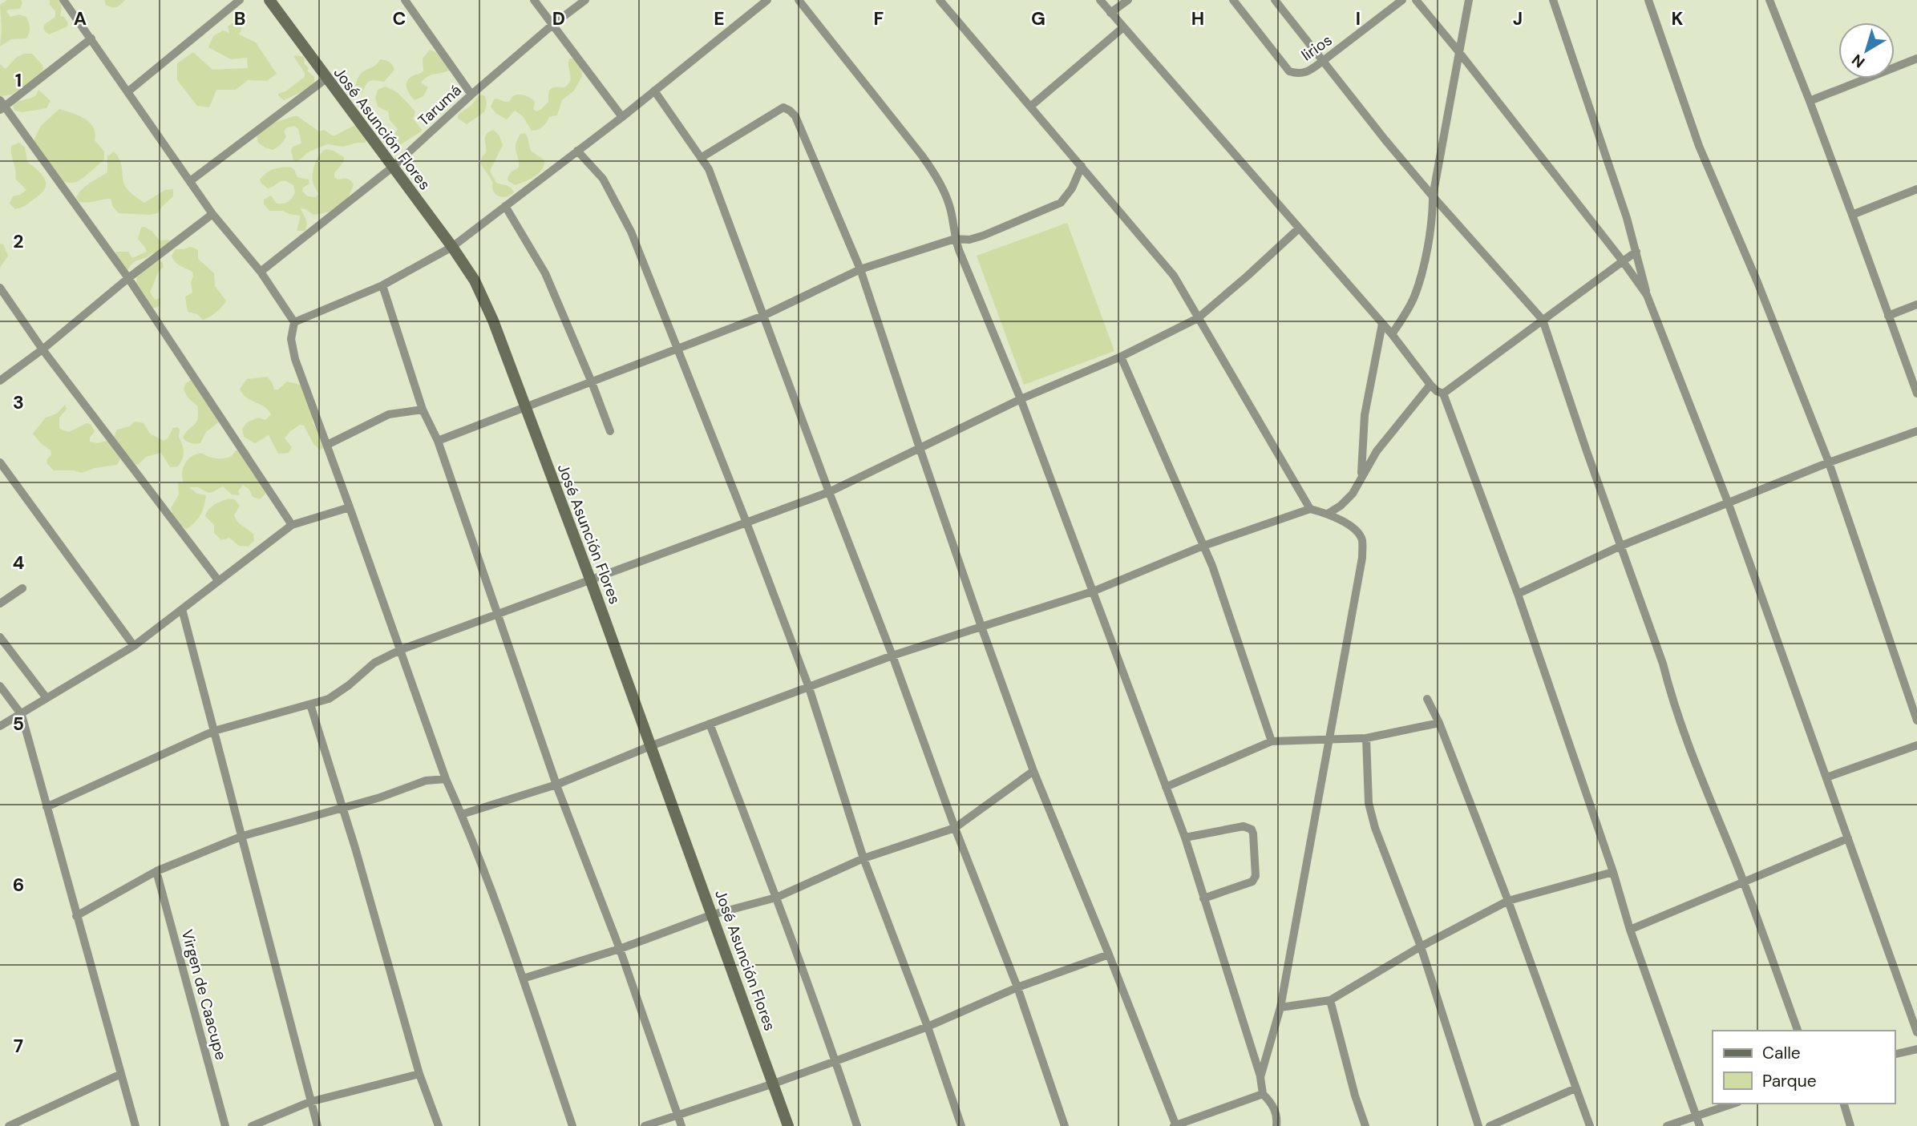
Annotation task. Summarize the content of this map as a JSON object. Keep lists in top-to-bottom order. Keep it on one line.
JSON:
{"streets":{"street":["lirios","Tarumá","José Asunción Flores","Virgen de Caacupe"]},"crossings":[["Tarumá","José Asunción Flores"]],"legend":["Calle","Parque"],"north":"bottom left","grid":{"columns":["A","B","C","D","E","F","G","H","I","J","K"],"rows":["1","2","3","4","5","6","7"]}}
